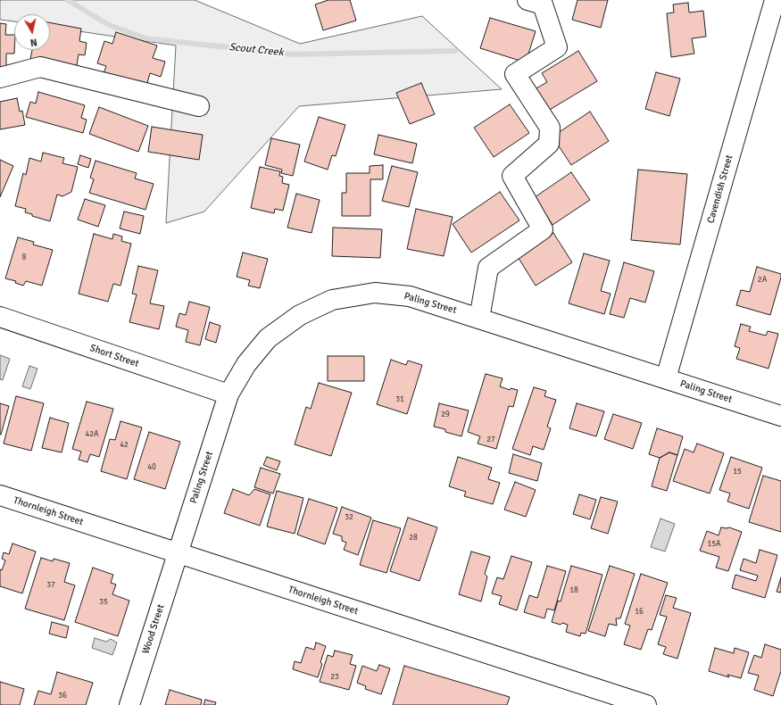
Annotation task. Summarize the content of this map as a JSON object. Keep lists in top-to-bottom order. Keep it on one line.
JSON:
{"streets":{"street":["Cavendish Street","Paling Street","Short Street","Thornleigh Street","Wood Street"]},"crossings":[["Cavendish Street","Paling Street"],["Paling Street","Short Street"],["Paling Street","Thornleigh Street"],["Paling Street","Wood Street"],["Thornleigh Street","Wood Street"]],"water":["Scout Creek"],"house_numbers":["8","2A","31","29","42A","27","42","40","15","32","28","15A","37","18","35","16","23","36"],"north":"bottom"}
